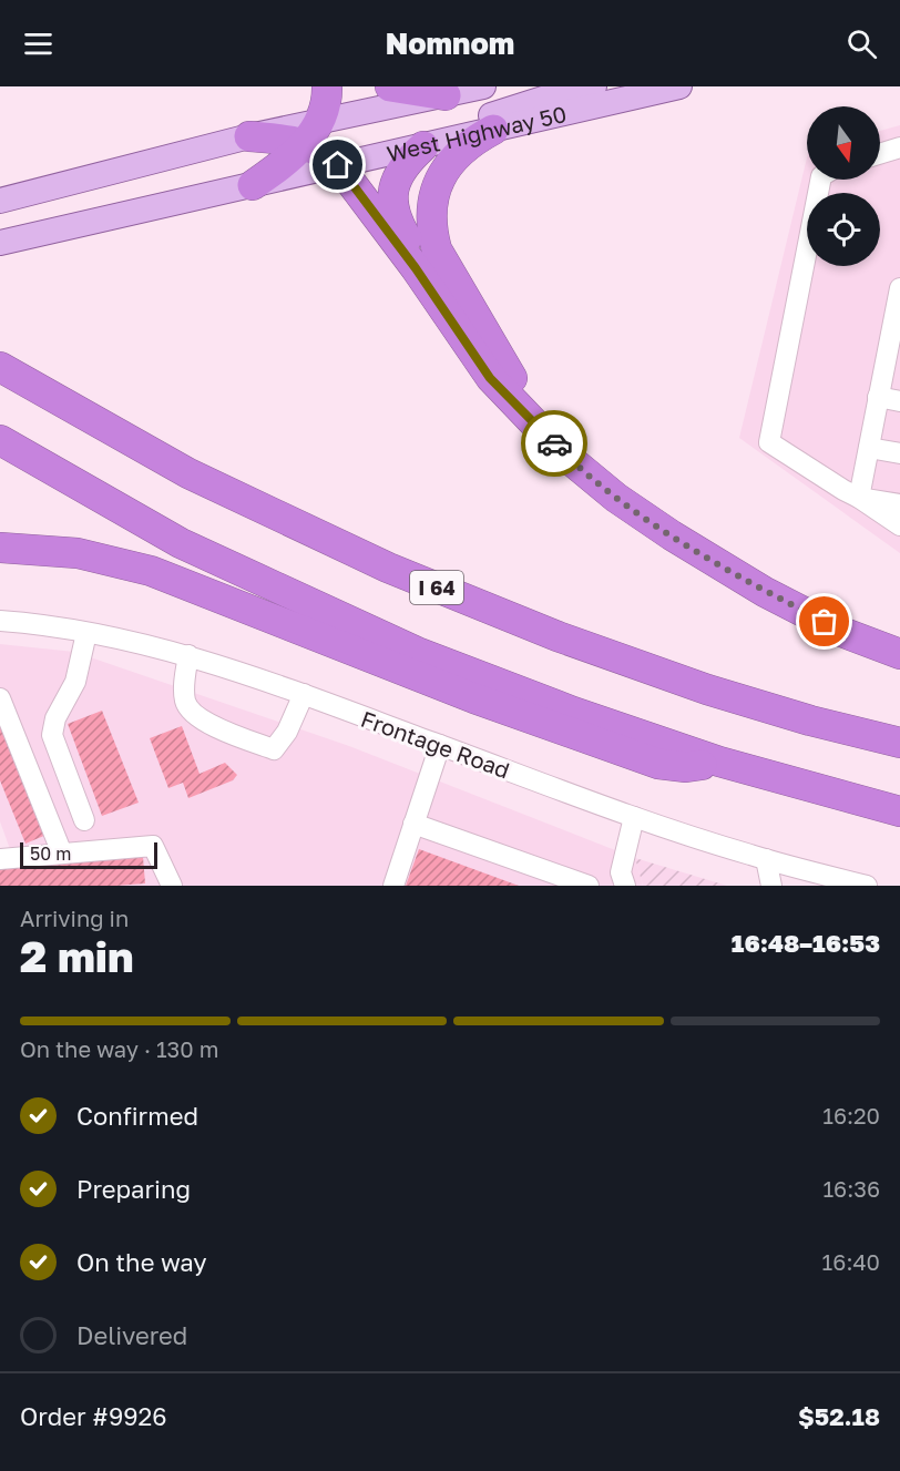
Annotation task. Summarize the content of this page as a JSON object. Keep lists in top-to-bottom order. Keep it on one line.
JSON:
{"streets":{"highway":["I 64"],"main road":["West Highway 50"],"street":["Frontage Road"]},"scale_bar":"50 m","north":"bottom","page":{"header":"Nomnom","scale":"50 m","heading":["2 min","Arriving in","16:48–16:53"],"panel":["Order #9926","$52.18"],"bar":"On the way · 130 m","list":[["Confirmed","16:20"],["Preparing","16:36"],["On the way","16:40"],"Delivered"]}}
